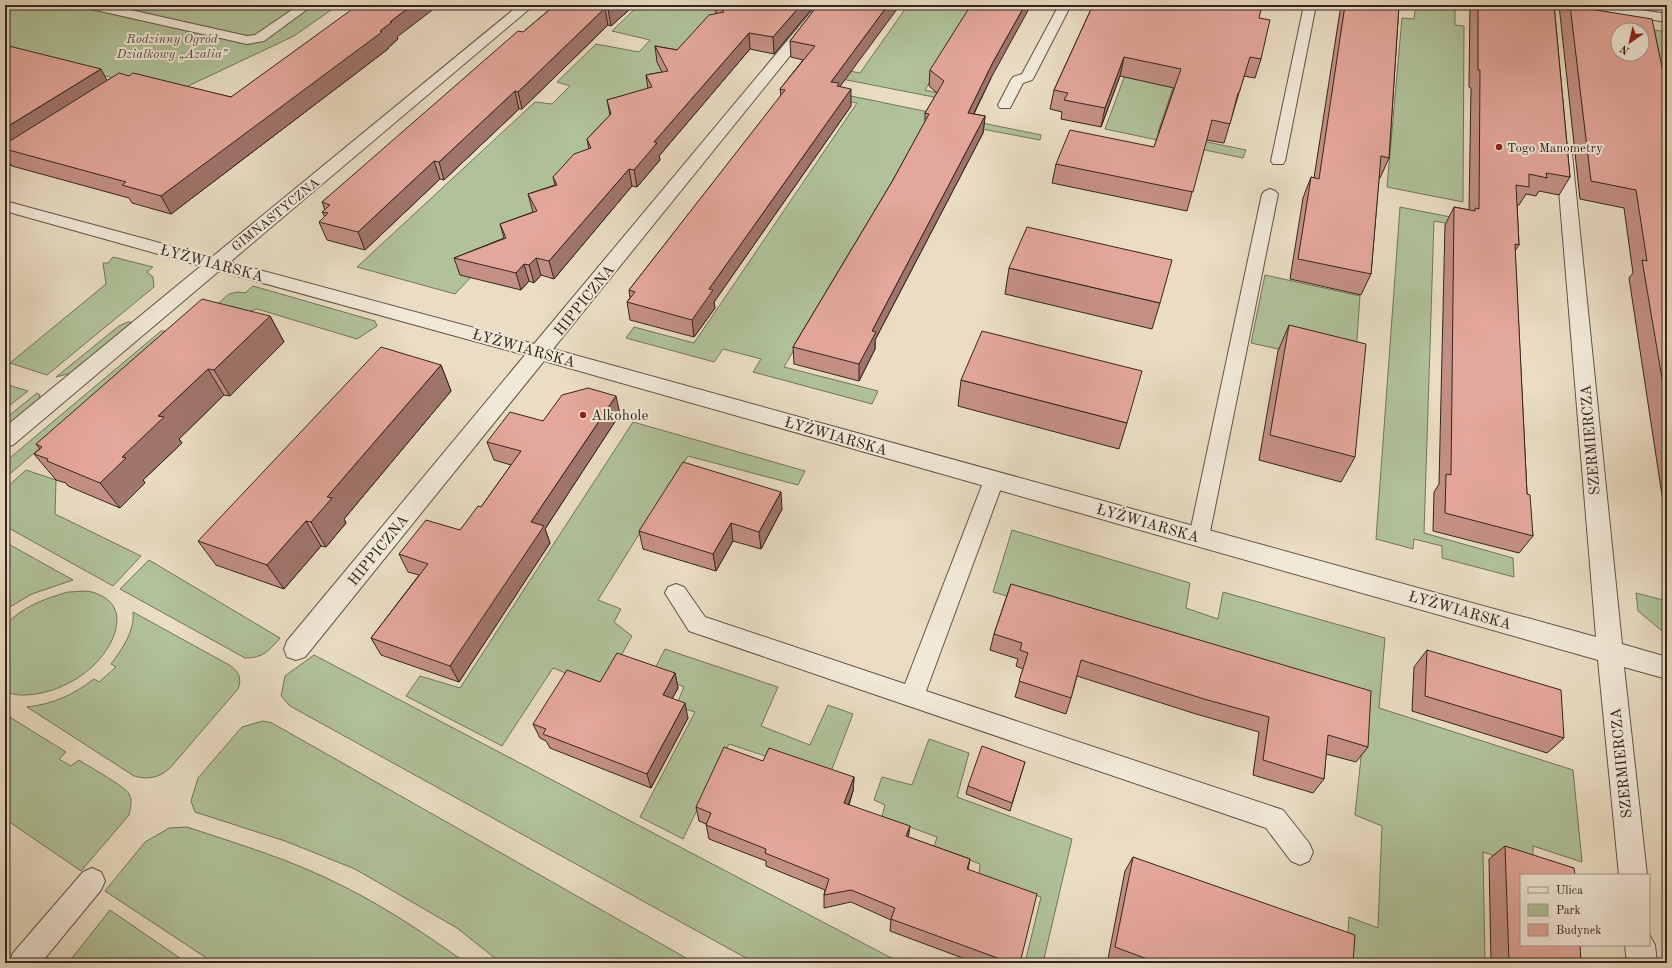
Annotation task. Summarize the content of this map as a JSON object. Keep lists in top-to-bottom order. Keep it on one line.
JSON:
{"streets":{"street":["GIMNASTYCZNA","ŁYŻWIARSKA","HIPPICZNA","SZERMIERCZA"]},"crossings":[["GIMNASTYCZNA","ŁYŻWIARSKA"],["ŁYŻWIARSKA","HIPPICZNA"],["ŁYŻWIARSKA","SZERMIERCZA"]],"parks":["Rodzinny Ogród Działkowy „Azalia”"],"places":["Togo Manometry","Alkohole"],"legend":["Ulica","Park","Budynek"],"north":"bottom left"}
